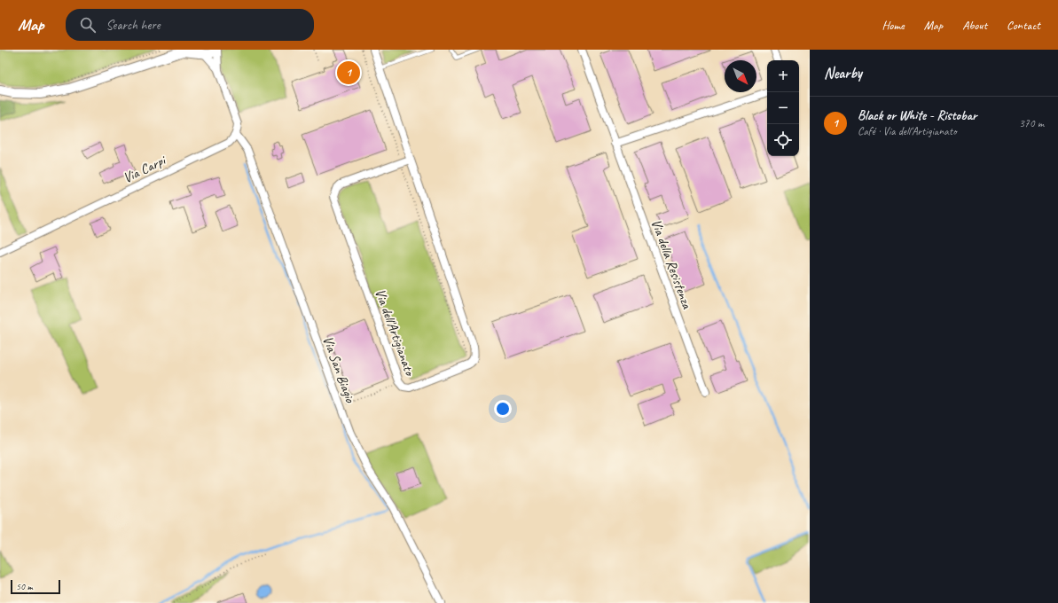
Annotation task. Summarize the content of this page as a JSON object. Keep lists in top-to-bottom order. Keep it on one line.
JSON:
{"streets":{"street":["Via Carpi","Via della Resistenza","Via dell'Artigianato","Via San Biagio"]},"crossings":[["Via Carpi","Via San Biagio"]],"scale_bar":"50 m","north":"bottom right","page":{"header":"Map","search":"Search here","nav":["Home","Map","About","Contact"],"heading":"Nearby","pins":"1","map_buttons":["+","−"],"list":[{"mark":"1","name":"Black or White - Ristobar","note":"Café · Via dell'Artigianato","value":"370 m"}],"scale":"50 m"}}
